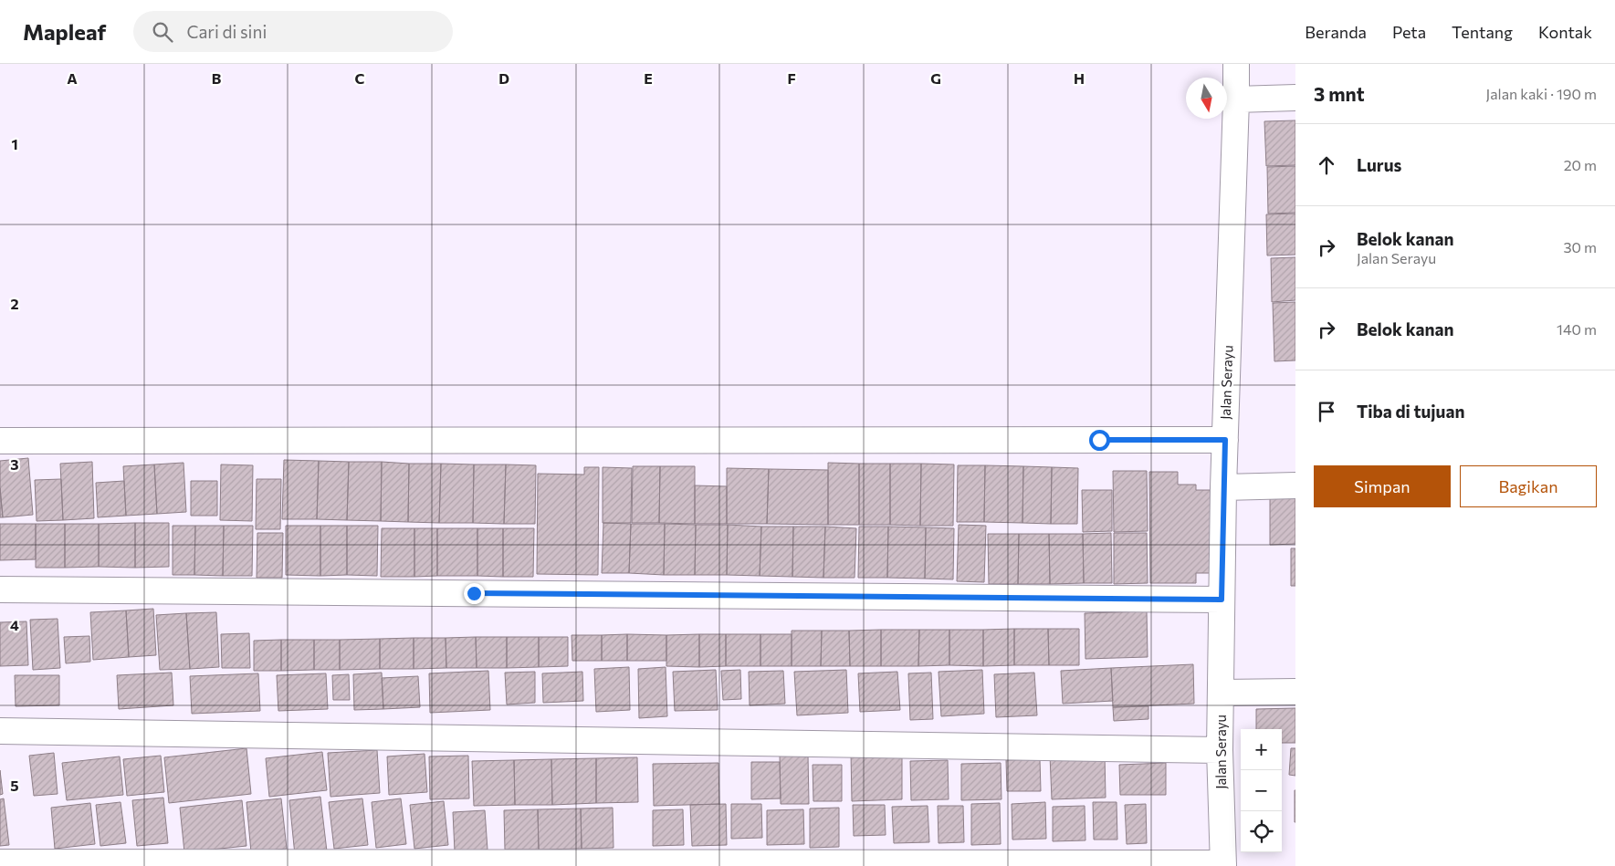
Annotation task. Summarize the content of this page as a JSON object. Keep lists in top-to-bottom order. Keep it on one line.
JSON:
{"streets":{"street":["Jalan Serayu"]},"north":"bottom","page":{"header":"Mapleaf","search":"Cari di sini","nav":["Beranda","Peta","Tentang","Kontak"],"heading":["3 mnt","Jalan kaki · 190 m"],"list":[["Lurus","20 m"],["Belok kanan","Jalan Serayu","30 m"],["Belok kanan","140 m"],"Tiba di tujuan"],"buttons":["Simpan","Bagikan"],"map_buttons":["+","−"]},"grid":{"columns":["A","B","C","D","E","F","G","H"],"rows":["1","2","3","4","5"]}}
